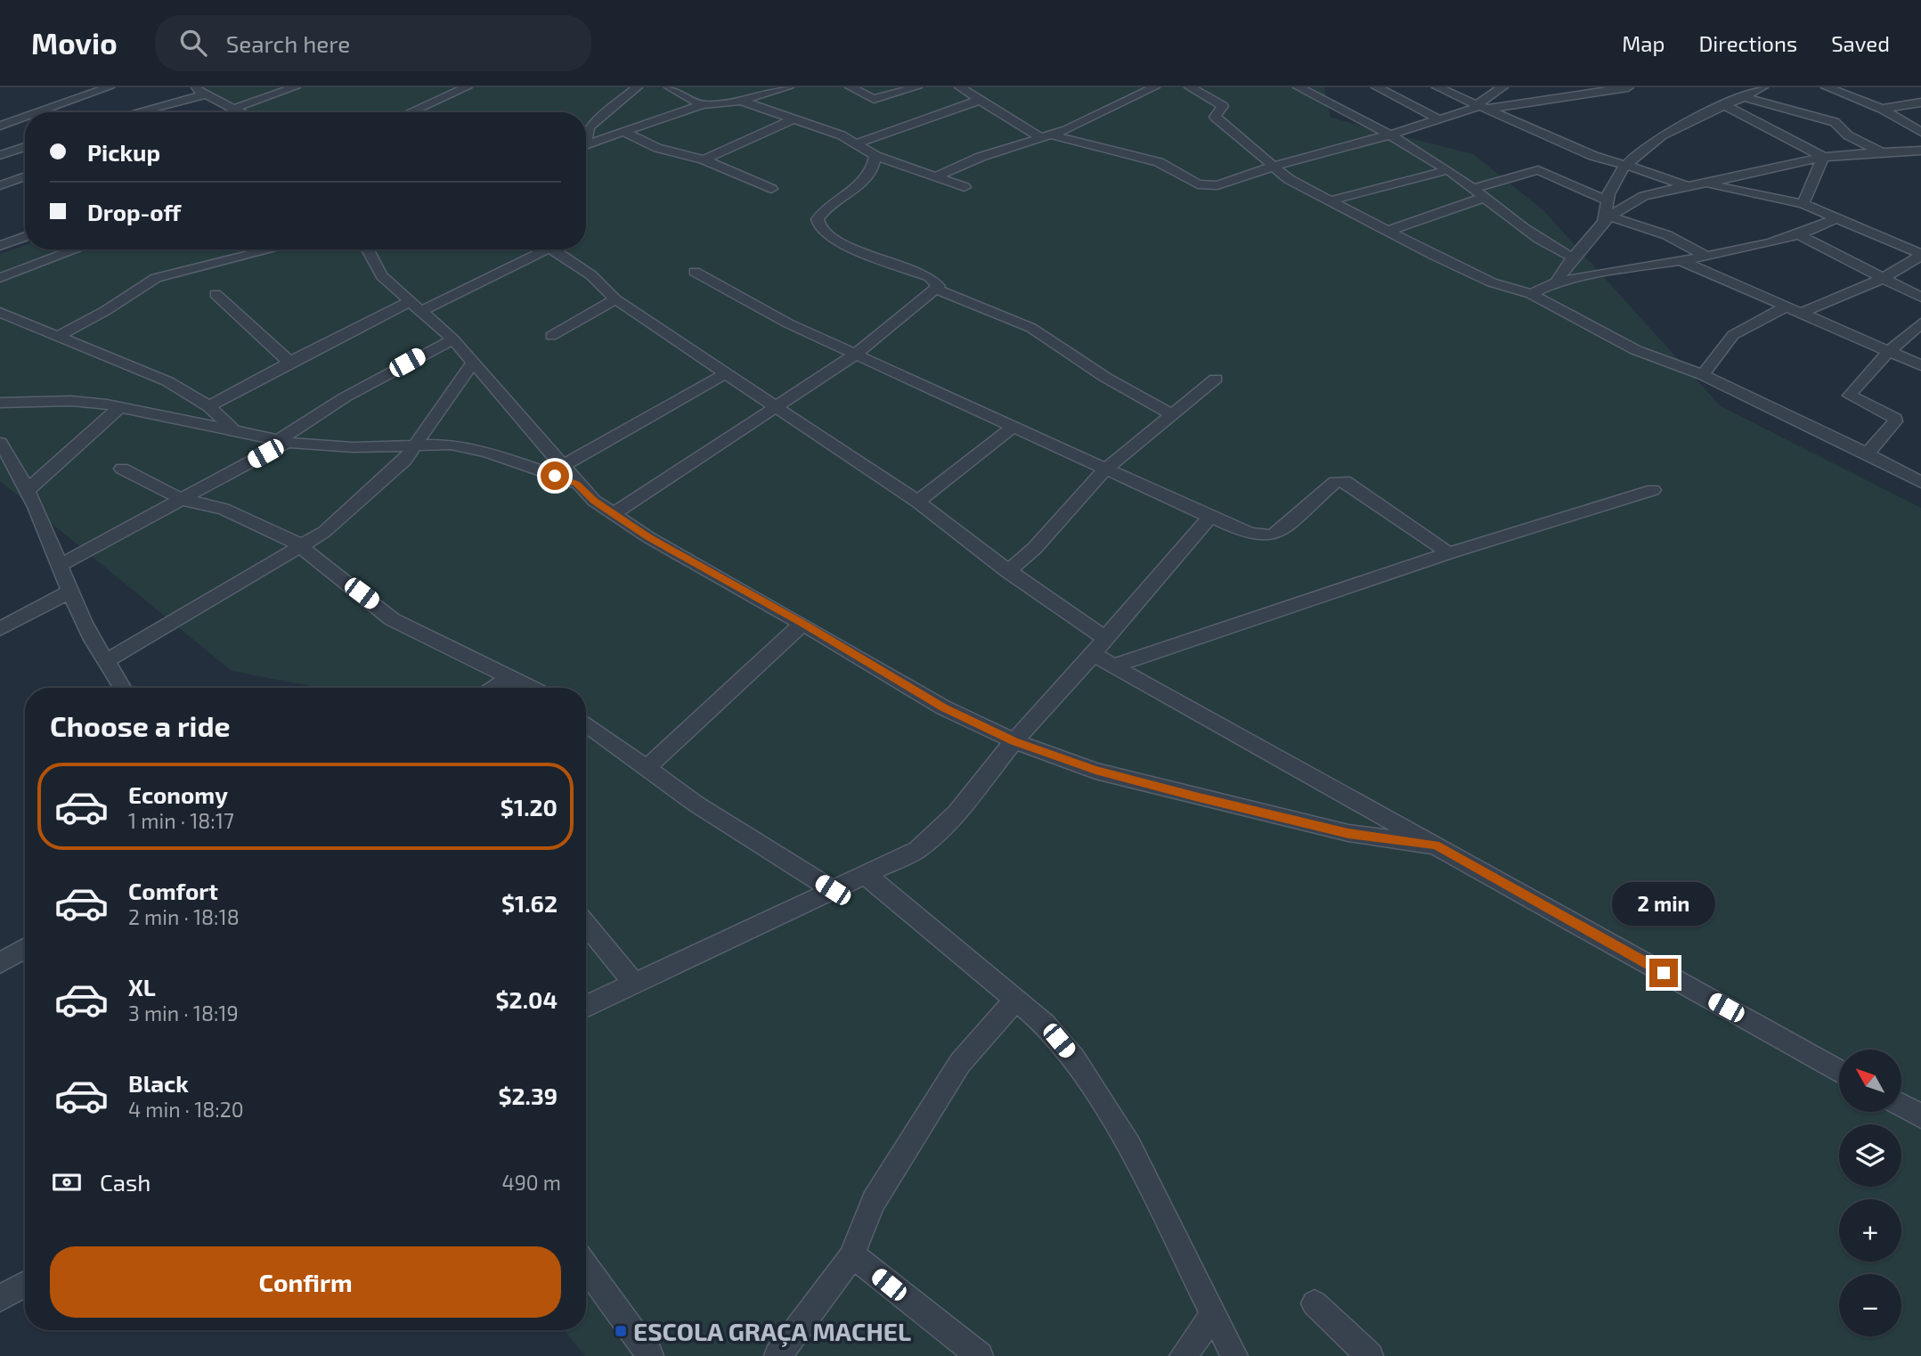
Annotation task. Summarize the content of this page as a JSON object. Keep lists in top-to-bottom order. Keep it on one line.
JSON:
{"places":{"transit":["ESCOLA GRAÇA MACHEL"]},"north":"top left","page":{"header":"Movio","search":"Search here","nav":["Map","Directions","Saved"],"banner":["Pickup","Drop-off"],"heading":"Choose a ride","list":[{"name":"Economy","note":"1 min · 18:17","value":"$1.20"},{"name":"Comfort","note":"2 min · 18:18","value":"$1.62"},{"name":"XL","note":"3 min · 18:19","value":"$2.04"},{"name":"Black","note":"4 min · 18:20","value":"$2.39"}],"bubble":"2 min","map_buttons":["+","−"],"pay":["Cash","490 m"],"buttons":"Confirm"}}
